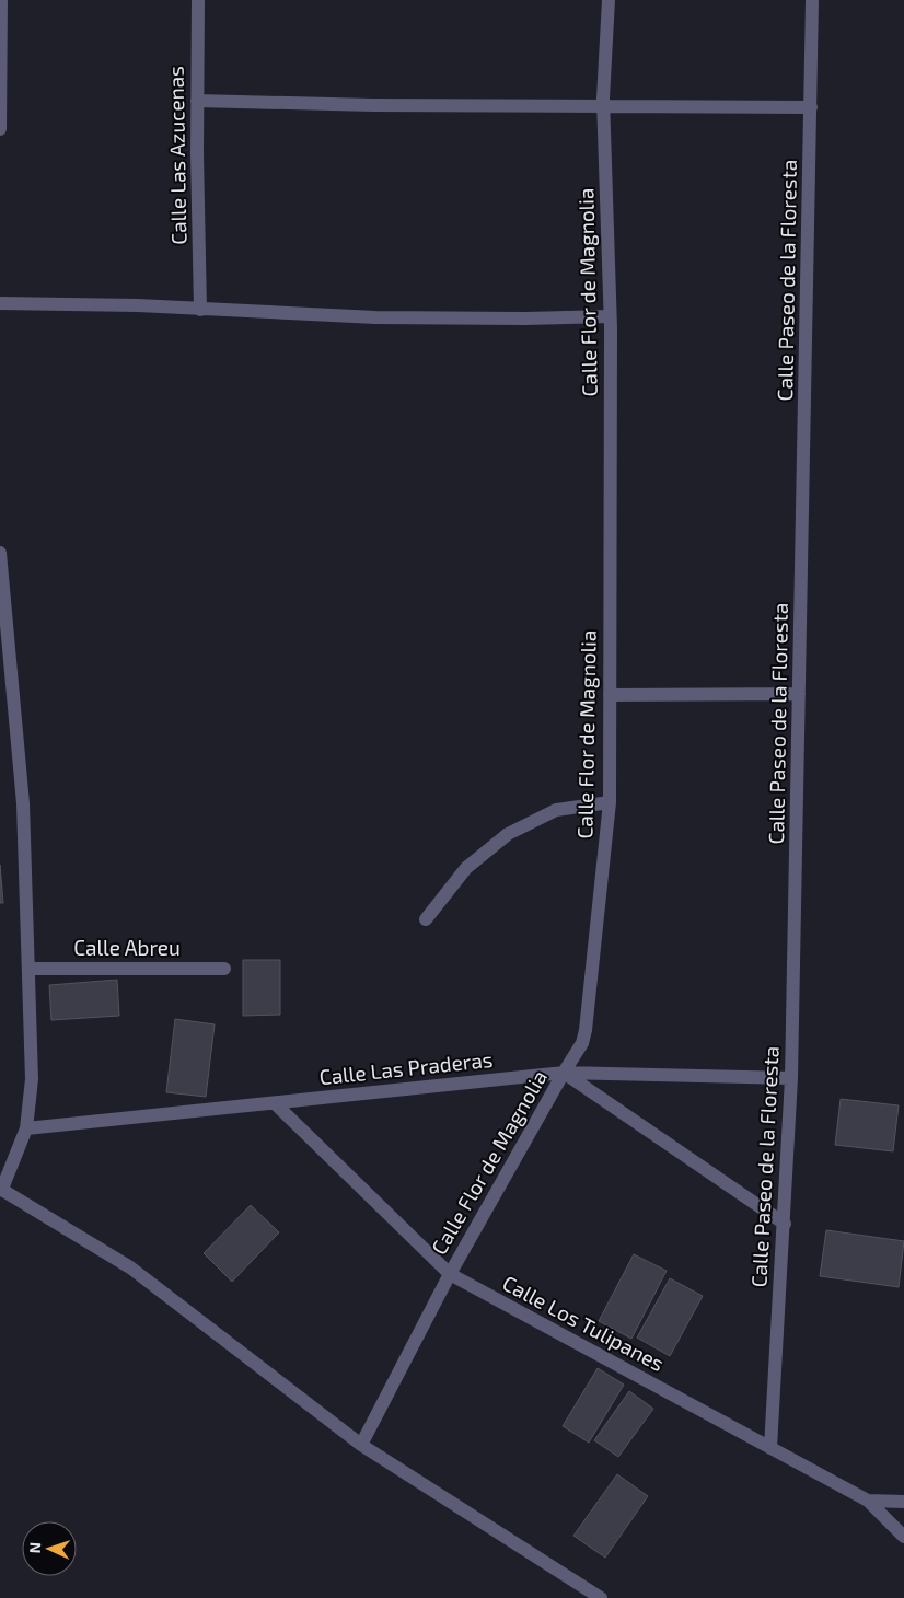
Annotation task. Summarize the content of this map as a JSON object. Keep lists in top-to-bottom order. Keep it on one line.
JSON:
{"streets":{"street":["Calle Las Azucenas","Calle Paseo de la Floresta","Calle Flor de Magnolia","Calle Abreu","Calle Las Praderas","Calle Los Tulipanes"]},"crossings":[["Calle Paseo de la Floresta","Calle Las Praderas"],["Calle Paseo de la Floresta","Calle Los Tulipanes"],["Calle Flor de Magnolia","Calle Las Praderas"],["Calle Flor de Magnolia","Calle Los Tulipanes"],["Calle Las Praderas","Calle Los Tulipanes"]],"north":"left"}
